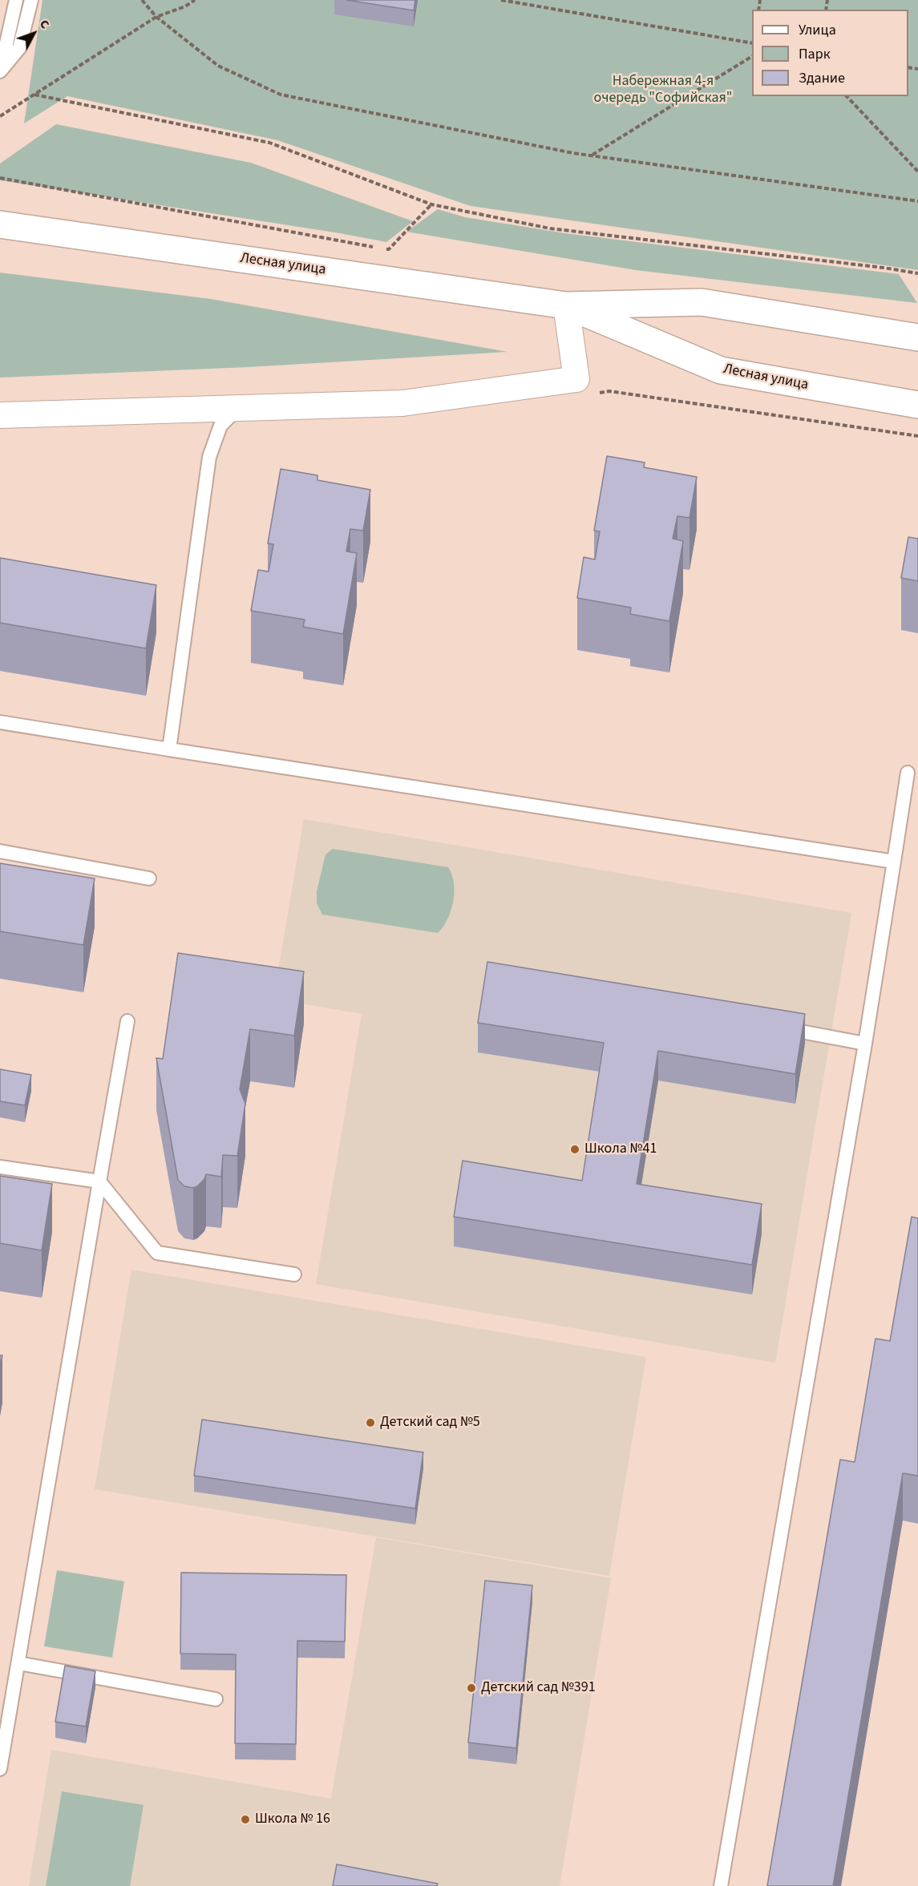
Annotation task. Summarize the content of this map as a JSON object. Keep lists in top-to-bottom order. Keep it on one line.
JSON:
{"streets":{"main road":["Лесная улица"]},"parks":["Набережная 4-я очередь \"Софийская\""],"places":["Школа №41","Детский сад №5","Детский сад №391","Школа № 16"],"legend":["Улица","Парк","Здание"],"north":"top right"}
